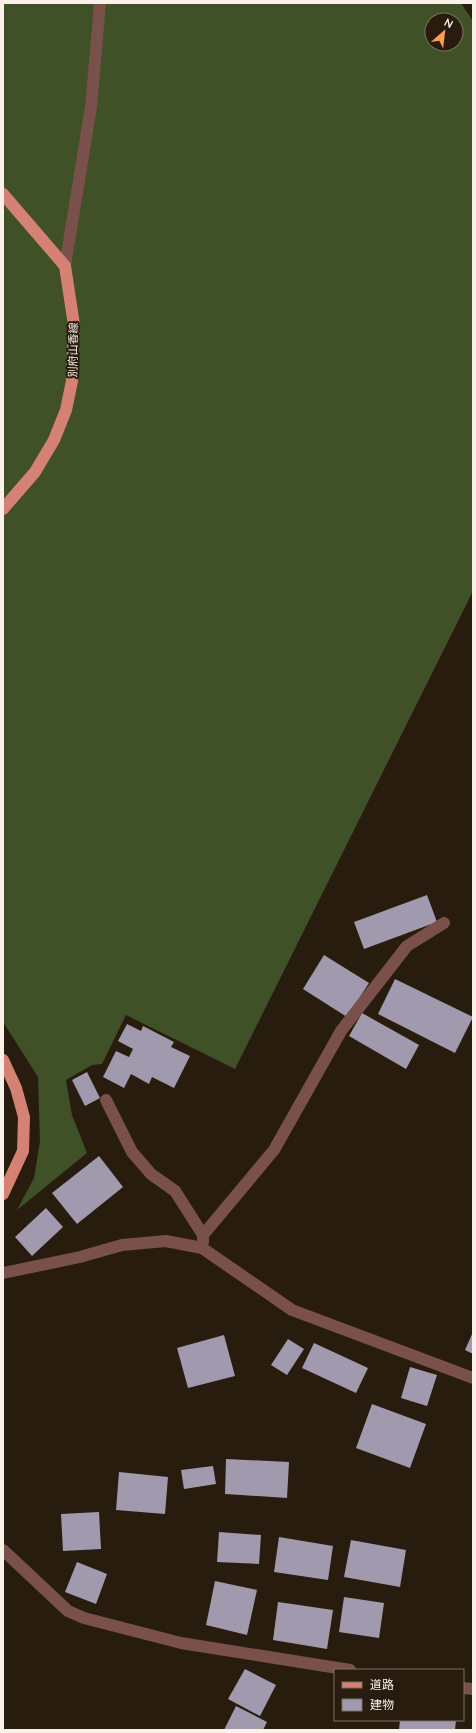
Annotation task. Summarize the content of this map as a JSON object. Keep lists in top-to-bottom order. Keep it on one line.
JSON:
{"streets":{"main road":["別府山香線"]},"legend":["道路","建物"],"north":"top right"}
